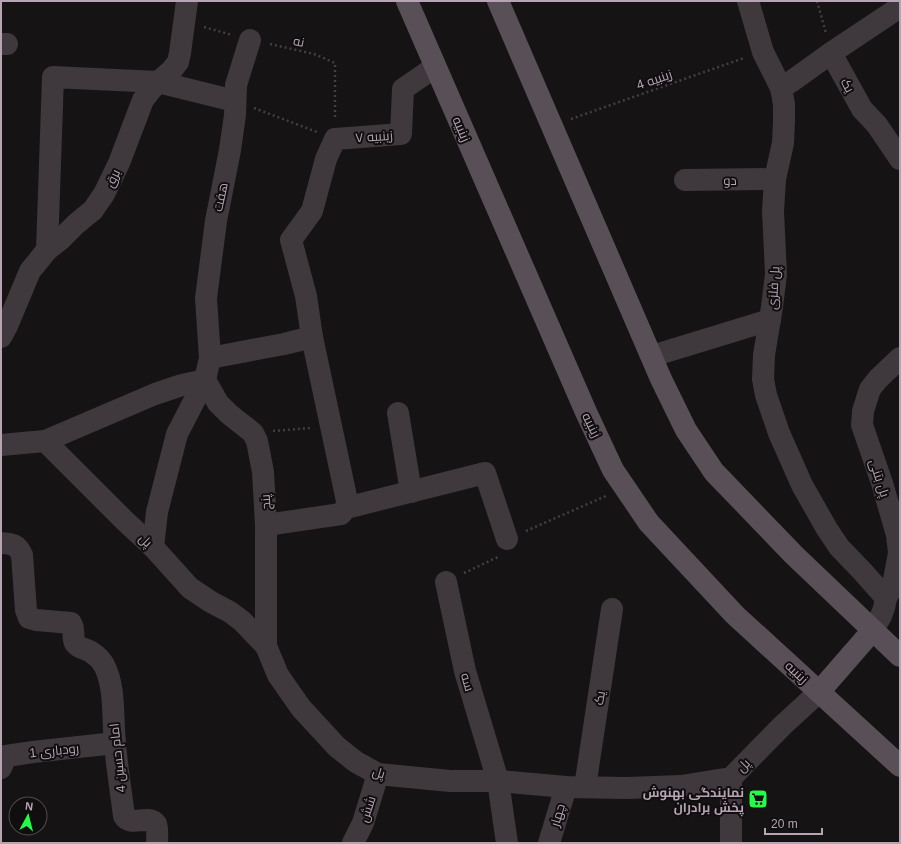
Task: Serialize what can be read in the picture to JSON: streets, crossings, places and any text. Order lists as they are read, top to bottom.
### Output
{
  "streets": {
    "main road": ["زینبیه"],
    "street": [
      "یک",
      "زینبیه ۷",
      "برق",
      "دو",
      "هفت",
      "پل فلزی",
      "پل بتنی",
      "پنج",
      "پل",
      "سه",
      "رودباری 1",
      "امام حسین 4",
      "شش",
      "چهار"
    ],
    "path": ["نه", "زینبیه 4"]
  },
  "crossings": [
    ["نه", "زینبیه ۷"],
    ["نه", "برق"],
    ["نه", "هفت"],
    ["زینبیه 4", "پل فلزی"],
    ["یک", "پل"],
    ["یک", "چهار"],
    ["زینبیه", "زینبیه ۷"],
    ["زینبیه", "پل"],
    ["دو", "پل فلزی"],
    ["هفت", "پل"],
    ["پل فلزی", "پل بتنی"],
    ["پنج", "پل"],
    ["پل", "سه"],
    ["پل", "شش"],
    ["پل", "چهار"],
    ["رودباری 1", "امام حسین 4"]
  ],
  "places": {
    "supermarket": ["نمایندگی بهنوش پخش برادران"]
  },
  "scale_bar": "20 m",
  "north": "top"
}
